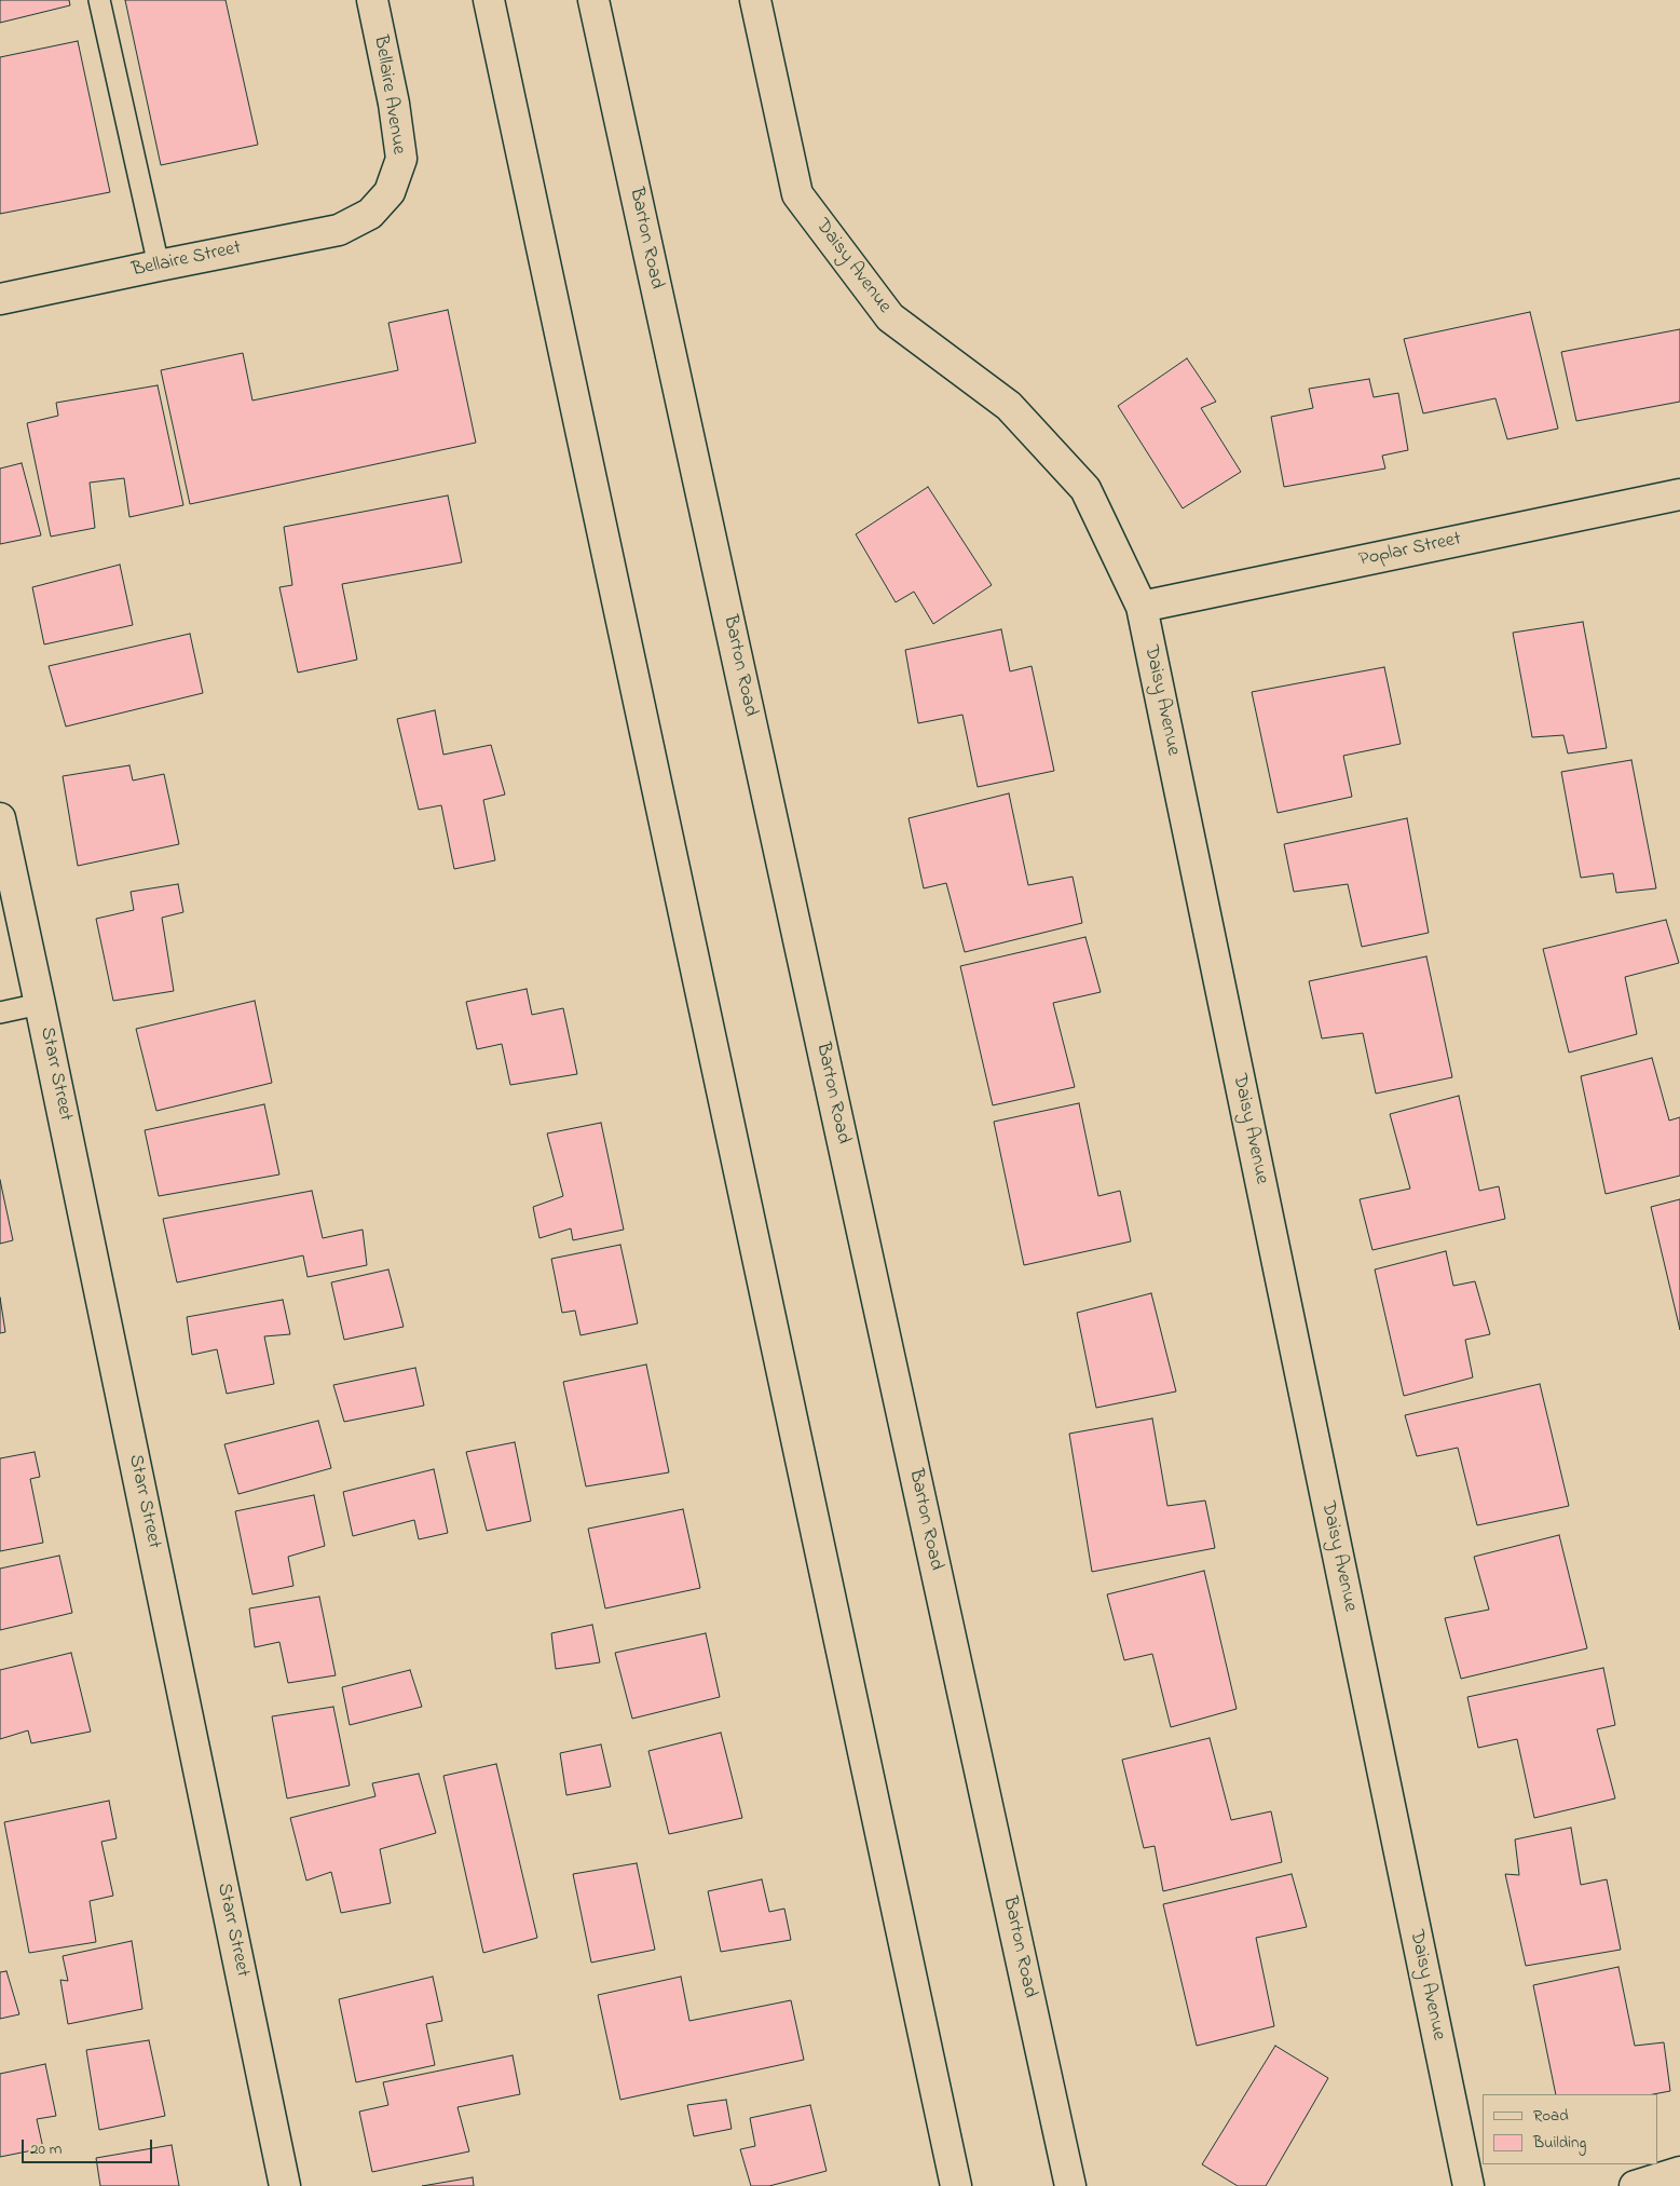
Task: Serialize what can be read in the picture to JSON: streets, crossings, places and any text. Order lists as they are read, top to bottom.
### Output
{
  "streets": {
    "street": [
      "Bellaire Avenue",
      "Barton Road",
      "Bellaire Street",
      "Daisy Avenue",
      "Poplar Street",
      "Starr Street"
    ]
  },
  "crossings": [
    ["Bellaire Avenue", "Bellaire Street"],
    ["Daisy Avenue", "Poplar Street"]
  ],
  "legend": ["Road", "Building"],
  "scale_bar": "20 m"
}
